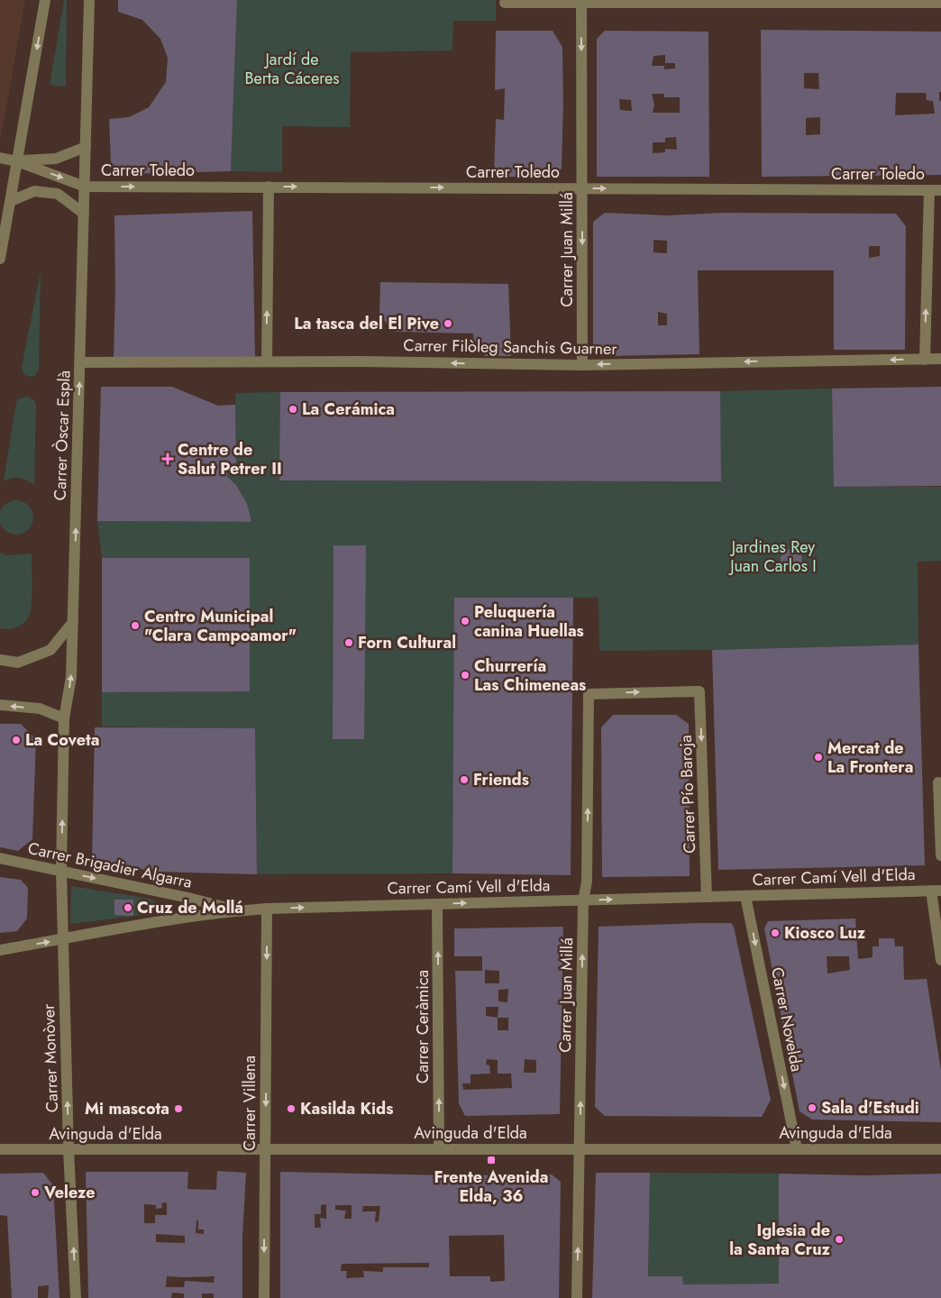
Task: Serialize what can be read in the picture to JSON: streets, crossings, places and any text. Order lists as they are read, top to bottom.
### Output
{
  "streets": {
    "street": [
      "Carrer Toledo",
      "Carrer Juan Millá",
      "Carrer Filòleg Sanchis Guarner",
      "Carrer Òscar Esplà",
      "Carrer Pío Baroja",
      "Carrer Brigadier Algarra",
      "Carrer Camí Vell d'Elda",
      "Carrer Novelda",
      "Carrer Ceràmica",
      "Carrer Monòver",
      "Carrer Villena",
      "Avinguda d'Elda"
    ]
  },
  "crossings": [
    ["Carrer Toledo", "Carrer Juan Millá"],
    ["Carrer Toledo", "Carrer Òscar Esplà"],
    ["Carrer Juan Millá", "Carrer Filòleg Sanchis Guarner"],
    ["Carrer Juan Millá", "Carrer Pío Baroja"],
    ["Carrer Juan Millá", "Carrer Camí Vell d'Elda"],
    ["Carrer Juan Millá", "Avinguda d'Elda"],
    ["Carrer Filòleg Sanchis Guarner", "Carrer Òscar Esplà"],
    ["Carrer Òscar Esplà", "Carrer Brigadier Algarra"],
    ["Carrer Òscar Esplà", "Carrer Monòver"],
    ["Carrer Pío Baroja", "Carrer Camí Vell d'Elda"],
    ["Carrer Brigadier Algarra", "Carrer Camí Vell d'Elda"],
    ["Carrer Brigadier Algarra", "Carrer Monòver"],
    ["Carrer Camí Vell d'Elda", "Carrer Novelda"],
    ["Carrer Camí Vell d'Elda", "Carrer Ceràmica"],
    ["Carrer Camí Vell d'Elda", "Carrer Monòver"],
    ["Carrer Camí Vell d'Elda", "Carrer Villena"],
    ["Carrer Novelda", "Avinguda d'Elda"],
    ["Carrer Ceràmica", "Avinguda d'Elda"],
    ["Carrer Monòver", "Avinguda d'Elda"],
    ["Carrer Villena", "Avinguda d'Elda"]
  ],
  "one_way": [
    "Carrer Toledo",
    "Carrer Filòleg Sanchis Guarner",
    "Carrer Òscar Esplà",
    "Carrer Pío Baroja",
    "Carrer Brigadier Algarra",
    "Carrer Camí Vell d'Elda",
    "Carrer Novelda",
    "Carrer Ceràmica",
    "Carrer Monòver",
    "Carrer Villena"
  ],
  "parks": ["Jardí de Berta Cáceres", "Jardines Rey Juan Carlos I"],
  "places": {
    "other": [
      "La tasca del El Pive",
      "La Cerámica",
      "Peluquería canina Huellas",
      "Centro Municipal \"Clara Campoamor\"",
      "Forn Cultural",
      "Churrería Las Chimeneas",
      "La Coveta",
      "Mercat de La Frontera",
      "Friends",
      "Cruz de Mollá",
      "Kiosco Luz",
      "Sala d'Estudi",
      "Mi mascota",
      "Kasilda Kids",
      "Veleze",
      "Iglesia de la Santa Cruz"
    ],
    "health": ["Centre de Salut Petrer II"],
    "transit": ["Frente Avenida Elda, 36"]
  }
}
